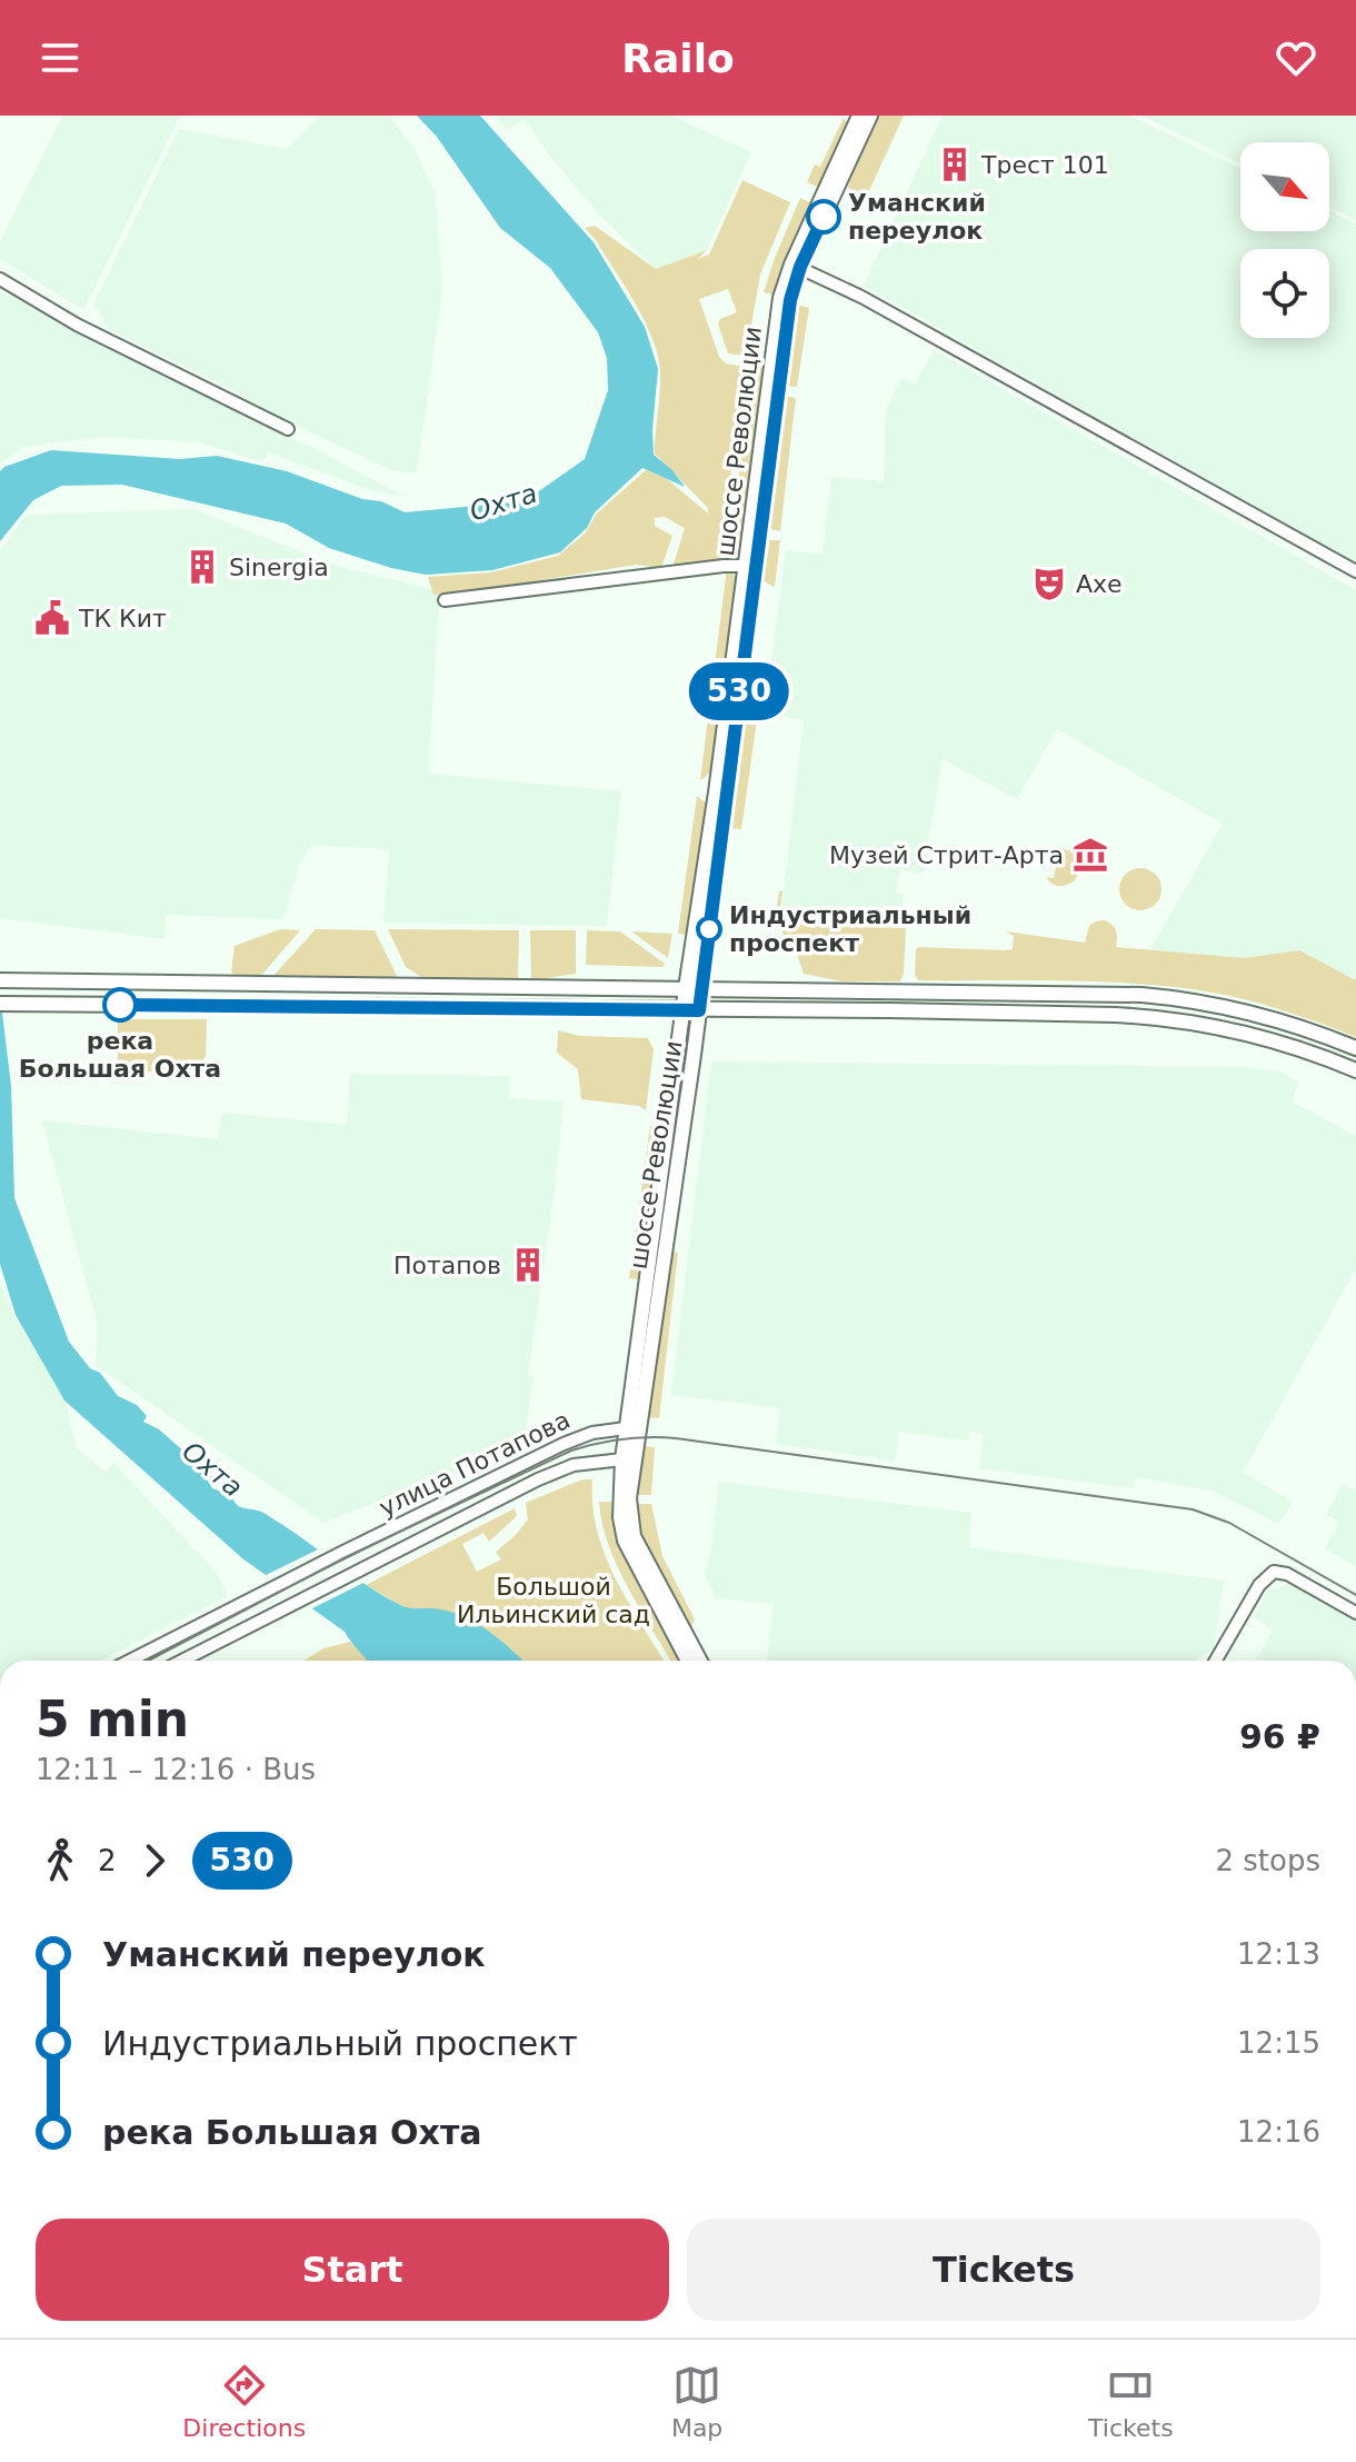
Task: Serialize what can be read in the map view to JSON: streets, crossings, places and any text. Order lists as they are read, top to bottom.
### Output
{
  "streets": {
    "main road": ["шоссе Революции"],
    "street": ["улица Потапова"]
  },
  "crossings": [
    ["шоссе Революции", "улица Потапова"]
  ],
  "water": ["Охта"],
  "parks": ["Большой Ильинский сад"],
  "places": {
    "building": ["Трест 101", "Sinergia", "Потапов"],
    "other": ["Уманский переулок", "Индустриальный проспект", "река Большая Охта"],
    "theatre": ["Ахе"],
    "public building": ["ТК Кит"],
    "museum": ["Музей Стрит-Арта"]
  },
  "lines": ["bus line 530"],
  "north": "bottom right",
  "page": {
    "header": "Railo",
    "on_map": "530",
    "heading": ["5 min", "12:11 – 12:16 · Bus", "96 ₽"],
    "legs": ["2", "530", "2 stops"],
    "list": [
      {
        "name": "Уманский переулок",
        "value": "12:13"
      },
      {
        "name": "Индустриальный проспект",
        "value": "12:15"
      },
      {
        "name": "река Большая Охта",
        "value": "12:16"
      }
    ],
    "buttons": ["Start", "Tickets"],
    "tabs": ["Directions", "Map", "Tickets"]
  }
}
